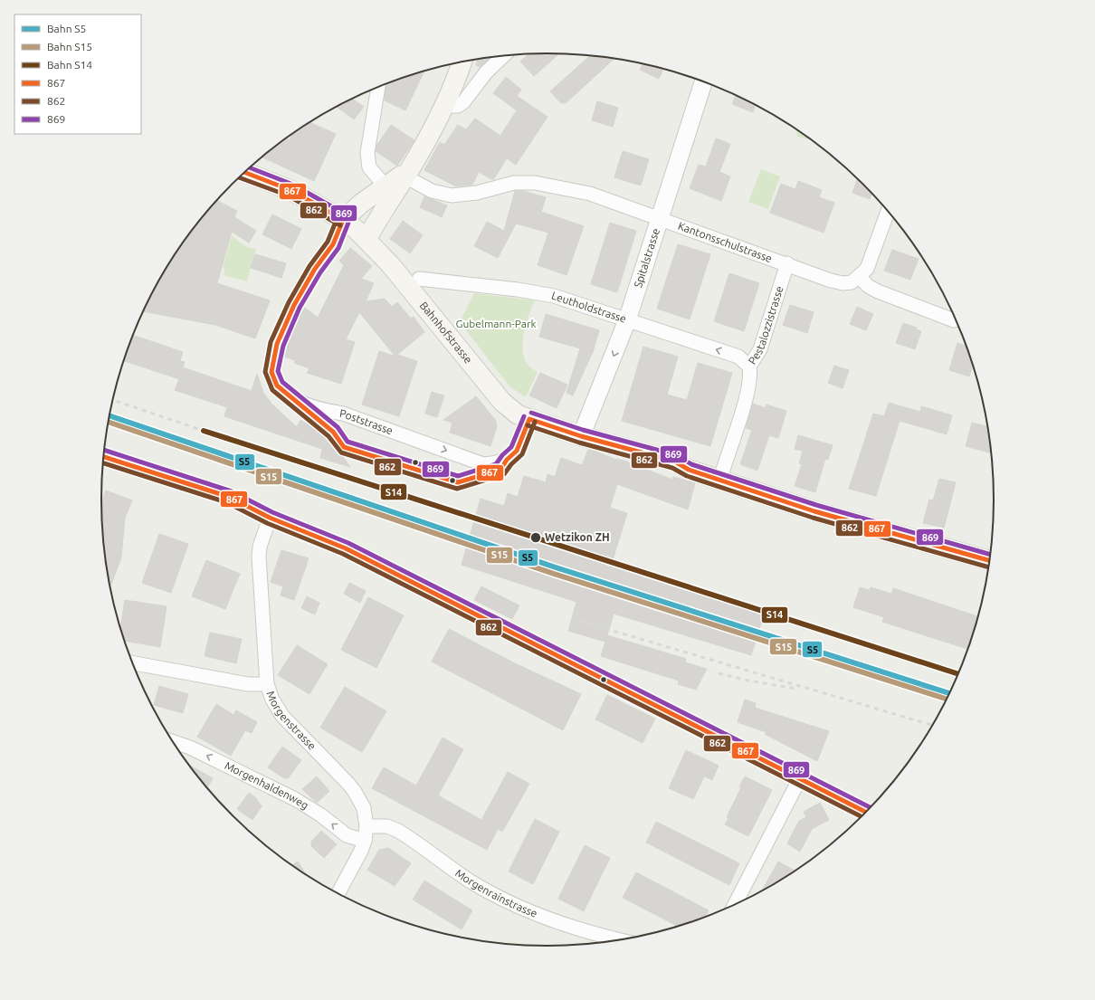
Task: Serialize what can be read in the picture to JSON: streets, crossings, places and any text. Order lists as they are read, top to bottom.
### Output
{
  "streets": {
    "main road": ["Bahnhofstrasse"],
    "street": [
      "Kantonsschulstrasse",
      "Spitalstrasse",
      "Leutholdstrasse",
      "Pestalozzistrasse",
      "Poststrasse",
      "Morgenstrasse",
      "Morgenhaldenweg",
      "Morgenrainstrasse"
    ]
  },
  "crossings": [
    ["Kantonsschulstrasse", "Spitalstrasse"],
    ["Kantonsschulstrasse", "Pestalozzistrasse"],
    ["Spitalstrasse", "Leutholdstrasse"],
    ["Spitalstrasse", "Bahnhofstrasse"],
    ["Leutholdstrasse", "Pestalozzistrasse"],
    ["Bahnhofstrasse", "Poststrasse"],
    ["Morgenstrasse", "Morgenhaldenweg"],
    ["Morgenstrasse", "Morgenrainstrasse"]
  ],
  "one_way": ["Leutholdstrasse"],
  "parks": ["Gubelmann-Park"],
  "places": ["Wetzikon ZH"],
  "lines": [
    "transit line 869",
    "transit line 867",
    "transit line 862",
    "rail line S5",
    "rail line S15",
    "rail line S14"
  ],
  "legend": [
    "Bahn S5",
    "Bahn S15",
    "Bahn S14",
    "867",
    "862",
    "869"
  ]
}
